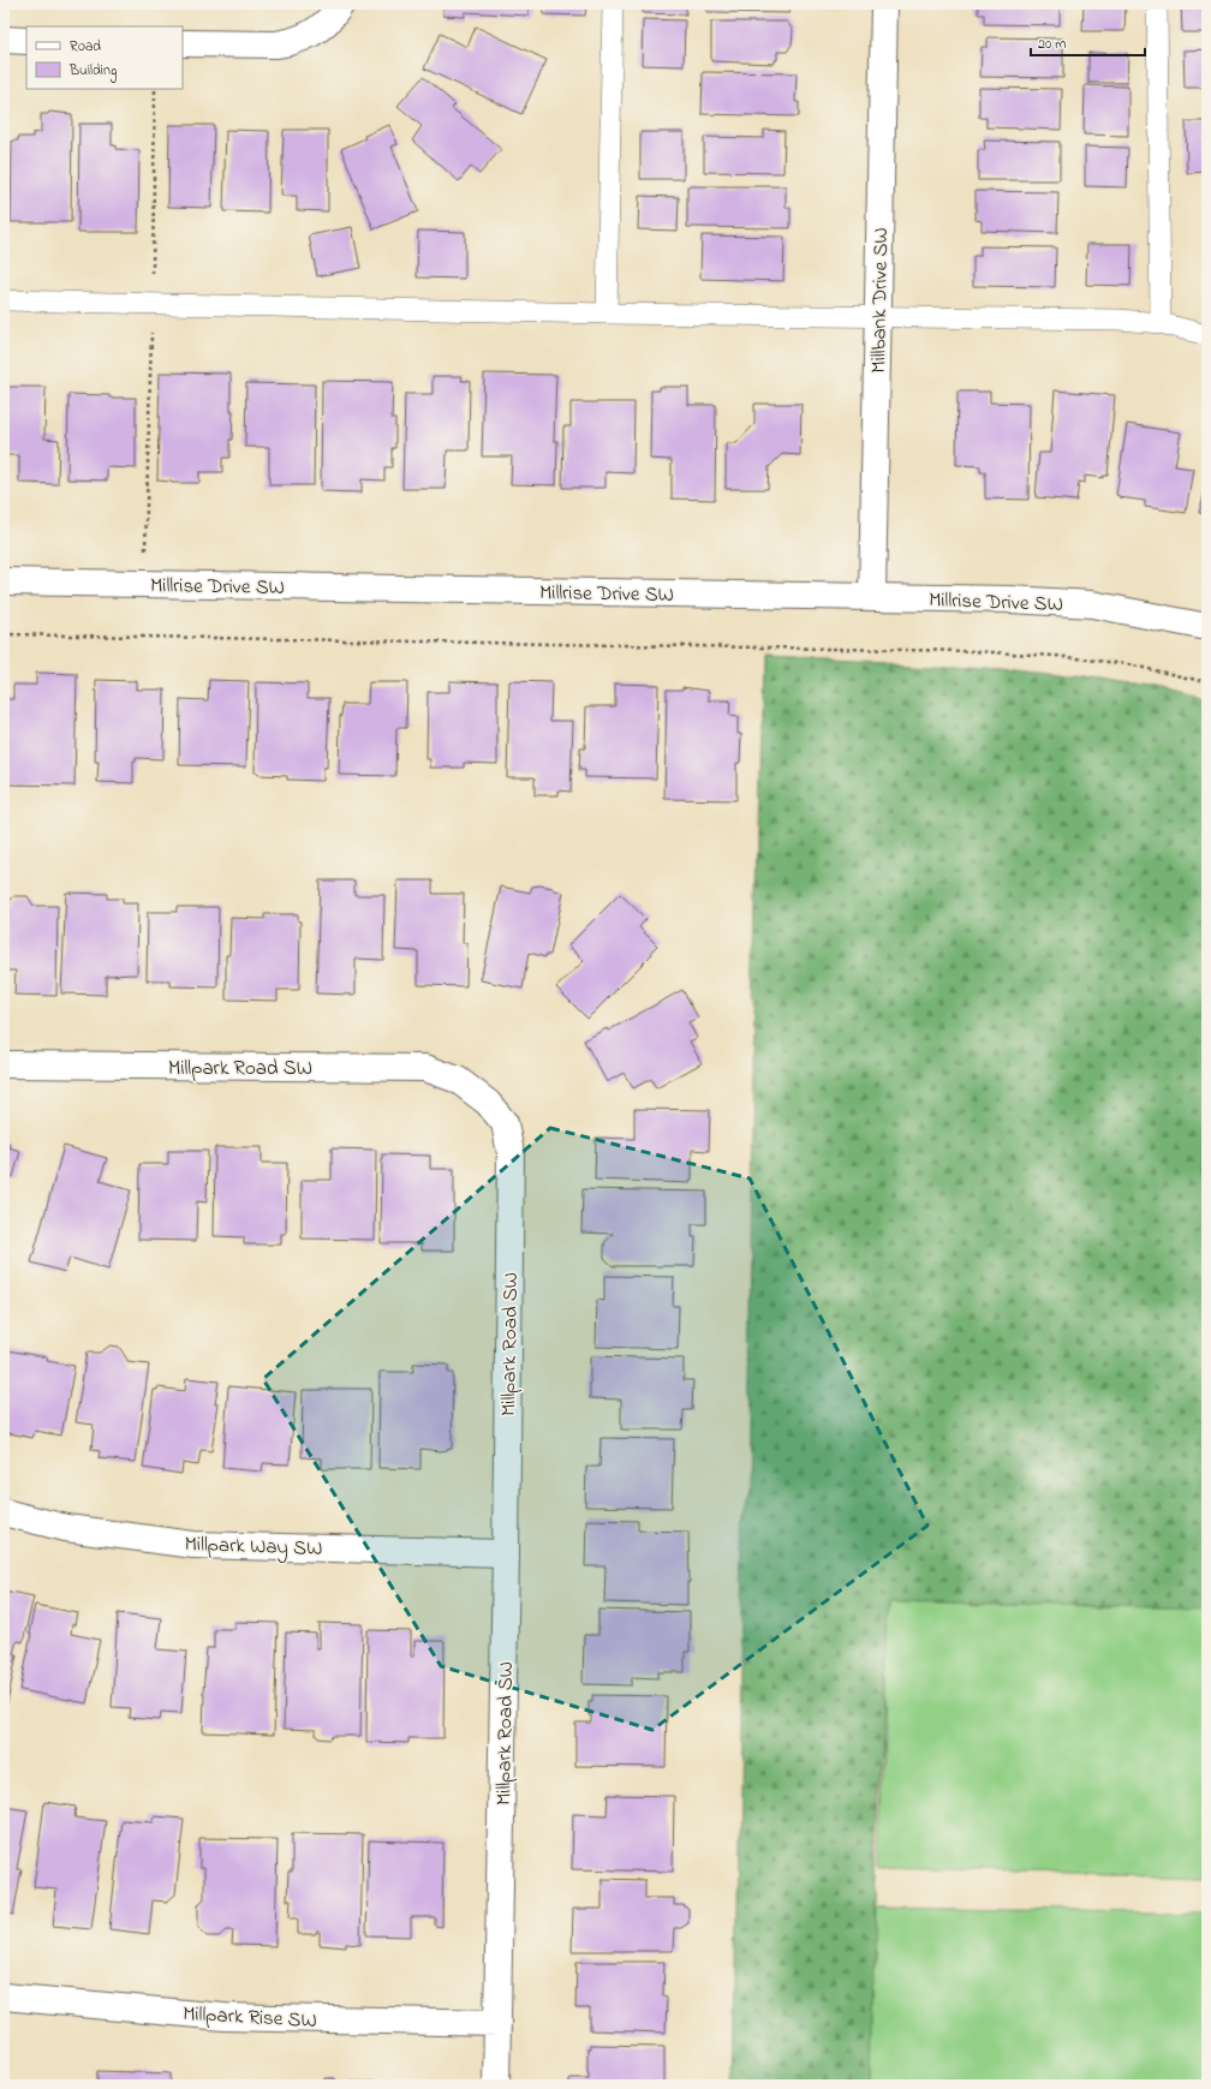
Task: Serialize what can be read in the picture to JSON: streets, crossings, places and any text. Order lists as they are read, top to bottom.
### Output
{
  "streets": {
    "street": [
      "Millbank Drive SW",
      "Millrise Drive SW",
      "Millpark Road SW",
      "Millpark Way SW",
      "Millpark Rise SW"
    ]
  },
  "crossings": [
    ["Millbank Drive SW", "Millrise Drive SW"],
    ["Millpark Road SW", "Millpark Way SW"],
    ["Millpark Road SW", "Millpark Rise SW"]
  ],
  "legend": ["Road", "Building"],
  "scale_bar": "20 m"
}
